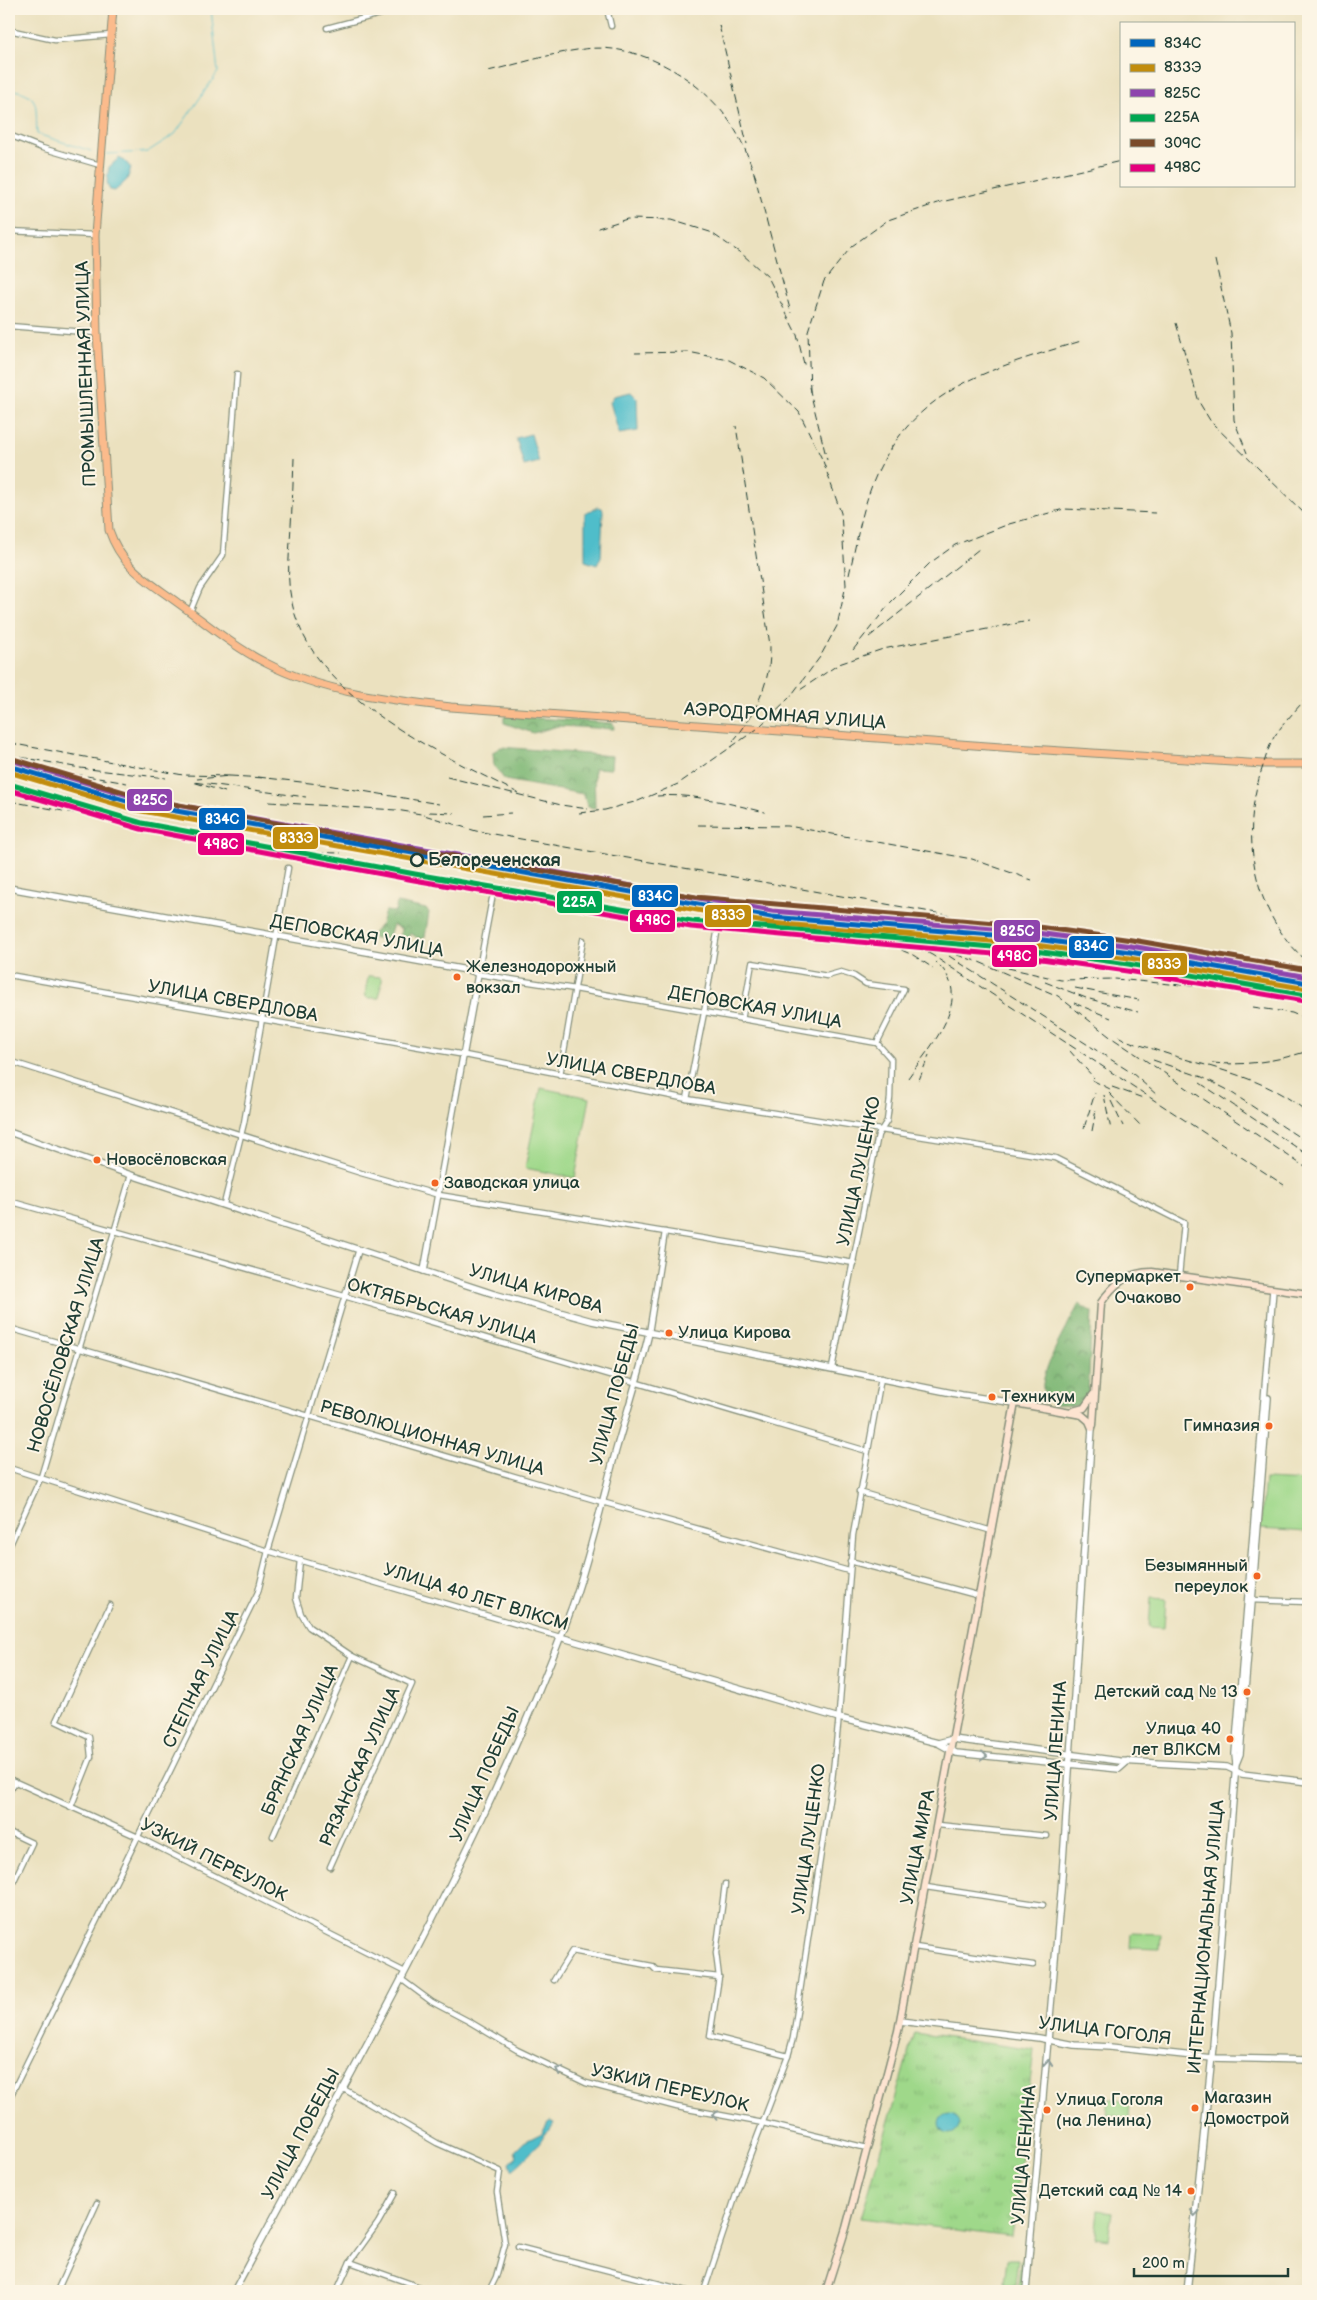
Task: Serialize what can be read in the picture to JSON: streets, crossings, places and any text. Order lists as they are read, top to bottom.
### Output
{
  "streets": {
    "main road": [
      "ПРОМЫШЛЕННАЯ УЛИЦА",
      "АЭРОДРОМНАЯ УЛИЦА",
      "УЛИЦА КИРОВА",
      "УЛИЦА ЛЕНИНА",
      "УЛИЦА МИРА"
    ],
    "street": [
      "ДЕПОВСКАЯ УЛИЦА",
      "УЛИЦА СВЕРДЛОВА",
      "УЛИЦА ЛУЦЕНКО",
      "ОКТЯБРЬСКАЯ УЛИЦА",
      "НОВОСЁЛОВСКАЯ УЛИЦА",
      "УЛИЦА ПОБЕДЫ",
      "РЕВОЛЮЦИОННАЯ УЛИЦА",
      "УЛИЦА 40 ЛЕТ ВЛКСМ",
      "СТЕПНАЯ УЛИЦА",
      "БРЯНСКАЯ УЛИЦА",
      "РЯЗАНСКАЯ УЛИЦА",
      "УЗКИЙ ПЕРЕУЛОК",
      "ИНТЕРНАЦИОНАЛЬНАЯ УЛИЦА",
      "УЛИЦА ГОГОЛЯ"
    ]
  },
  "crossings": [
    ["ПРОМЫШЛЕННАЯ УЛИЦА", "АЭРОДРОМНАЯ УЛИЦА"],
    ["ДЕПОВСКАЯ УЛИЦА", "УЛИЦА ЛУЦЕНКО"],
    ["УЛИЦА СВЕРДЛОВА", "УЛИЦА ЛУЦЕНКО"],
    ["УЛИЦА СВЕРДЛОВА", "УЛИЦА ЛЕНИНА"],
    ["УЛИЦА ЛУЦЕНКО", "УЛИЦА КИРОВА"],
    ["УЛИЦА ЛУЦЕНКО", "ОКТЯБРЬСКАЯ УЛИЦА"],
    ["УЛИЦА ЛУЦЕНКО", "РЕВОЛЮЦИОННАЯ УЛИЦА"],
    ["УЛИЦА ЛУЦЕНКО", "УЛИЦА 40 ЛЕТ ВЛКСМ"],
    ["УЛИЦА ЛУЦЕНКО", "УЗКИЙ ПЕРЕУЛОК"],
    ["УЛИЦА КИРОВА", "НОВОСЁЛОВСКАЯ УЛИЦА"],
    ["УЛИЦА КИРОВА", "УЛИЦА ПОБЕДЫ"],
    ["УЛИЦА КИРОВА", "СТЕПНАЯ УЛИЦА"],
    ["УЛИЦА КИРОВА", "УЛИЦА ЛЕНИНА"],
    ["УЛИЦА КИРОВА", "УЛИЦА МИРА"],
    ["ОКТЯБРЬСКАЯ УЛИЦА", "НОВОСЁЛОВСКАЯ УЛИЦА"],
    ["ОКТЯБРЬСКАЯ УЛИЦА", "УЛИЦА ПОБЕДЫ"],
    ["ОКТЯБРЬСКАЯ УЛИЦА", "СТЕПНАЯ УЛИЦА"],
    ["НОВОСЁЛОВСКАЯ УЛИЦА", "РЕВОЛЮЦИОННАЯ УЛИЦА"],
    ["НОВОСЁЛОВСКАЯ УЛИЦА", "УЛИЦА 40 ЛЕТ ВЛКСМ"],
    ["УЛИЦА ПОБЕДЫ", "РЕВОЛЮЦИОННАЯ УЛИЦА"],
    ["УЛИЦА ПОБЕДЫ", "УЛИЦА 40 ЛЕТ ВЛКСМ"],
    ["УЛИЦА ПОБЕДЫ", "УЗКИЙ ПЕРЕУЛОК"],
    ["РЕВОЛЮЦИОННАЯ УЛИЦА", "СТЕПНАЯ УЛИЦА"],
    ["УЛИЦА 40 ЛЕТ ВЛКСМ", "СТЕПНАЯ УЛИЦА"],
    ["УЛИЦА 40 ЛЕТ ВЛКСМ", "БРЯНСКАЯ УЛИЦА"],
    ["УЛИЦА 40 ЛЕТ ВЛКСМ", "УЛИЦА ЛЕНИНА"],
    ["УЛИЦА 40 ЛЕТ ВЛКСМ", "УЛИЦА МИРА"],
    ["УЛИЦА 40 ЛЕТ ВЛКСМ", "ИНТЕРНАЦИОНАЛЬНАЯ УЛИЦА"],
    ["СТЕПНАЯ УЛИЦА", "УЗКИЙ ПЕРЕУЛОК"],
    ["БРЯНСКАЯ УЛИЦА", "РЯЗАНСКАЯ УЛИЦА"],
    ["УЛИЦА ЛЕНИНА", "ИНТЕРНАЦИОНАЛЬНАЯ УЛИЦА"],
    ["УЛИЦА ЛЕНИНА", "УЛИЦА ГОГОЛЯ"],
    ["УЛИЦА МИРА", "УЗКИЙ ПЕРЕУЛОК"],
    ["УЛИЦА МИРА", "УЛИЦА ГОГОЛЯ"],
    ["ИНТЕРНАЦИОНАЛЬНАЯ УЛИЦА", "УЛИЦА ГОГОЛЯ"]
  ],
  "one_way": ["УЗКИЙ ПЕРЕУЛОК"],
  "places": [
    "Белореченская",
    "Железнодорожный вокзал",
    "Новосёловская",
    "Заводская улица",
    "Супермаркет Очаково",
    "Улица Кирова",
    "Техникум",
    "Гимназия",
    "Безымянный переулок",
    "Детский сад № 13",
    "Улица 40 лет ВЛКСМ",
    "Магазин Домострой",
    "Улица Гоголя (на Ленина)",
    "Детский сад № 14"
  ],
  "lines": [
    "transit line 309С",
    "transit line 825С",
    "transit line 834С",
    "transit line 833Э",
    "transit line 225А",
    "transit line 498С"
  ],
  "legend": [
    "834С",
    "833Э",
    "825С",
    "225А",
    "309С",
    "498С"
  ],
  "scale_bar": "200 m"
}
